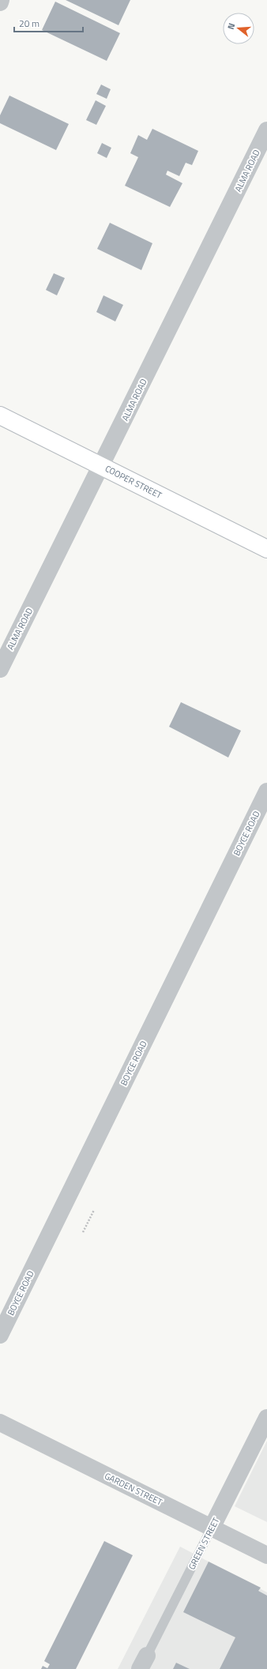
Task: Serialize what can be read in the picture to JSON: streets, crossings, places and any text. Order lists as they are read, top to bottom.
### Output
{
  "streets": {
    "street": [
      "ALMA ROAD",
      "COOPER STREET",
      "BOYCE ROAD",
      "GARDEN STREET",
      "GREEN STREET"
    ]
  },
  "crossings": [
    ["ALMA ROAD", "COOPER STREET"],
    ["GARDEN STREET", "GREEN STREET"]
  ],
  "scale_bar": "20 m",
  "north": "left"
}
